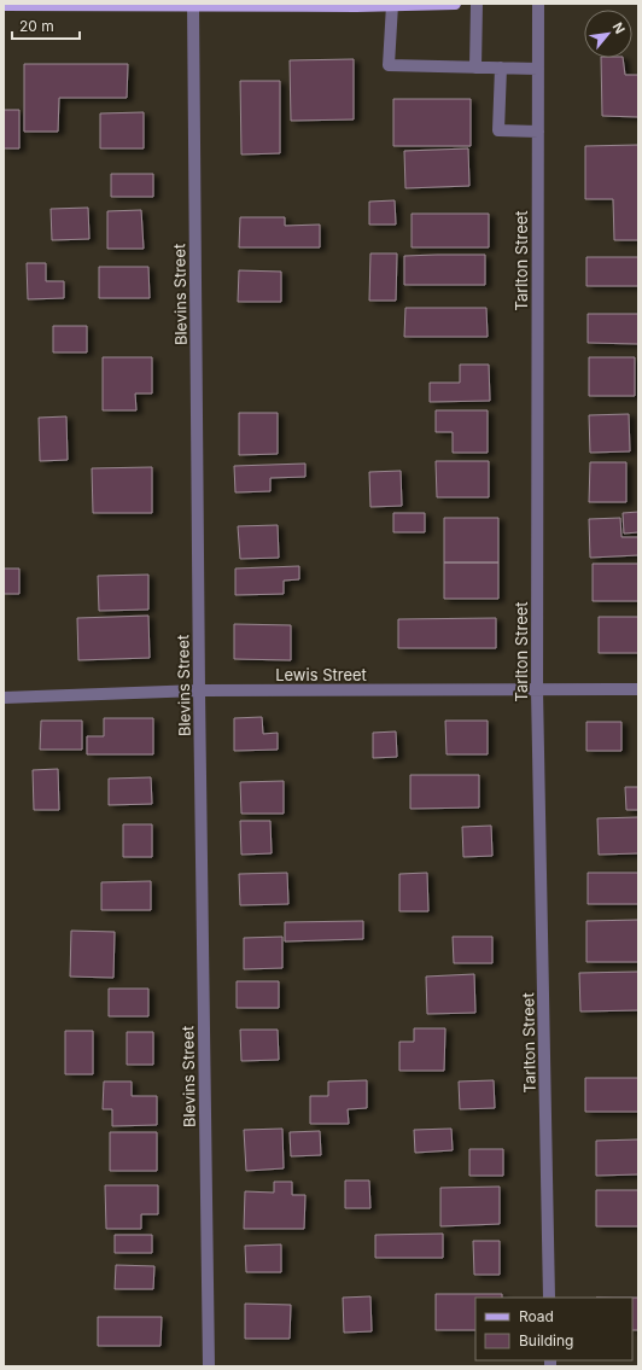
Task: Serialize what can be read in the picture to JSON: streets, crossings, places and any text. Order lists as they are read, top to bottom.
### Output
{
  "streets": {
    "street": ["Tarlton Street", "Blevins Street", "Lewis Street"]
  },
  "crossings": [
    ["Tarlton Street", "Lewis Street"],
    ["Blevins Street", "Lewis Street"]
  ],
  "legend": ["Road", "Building"],
  "scale_bar": "20 m",
  "north": "top right"
}
